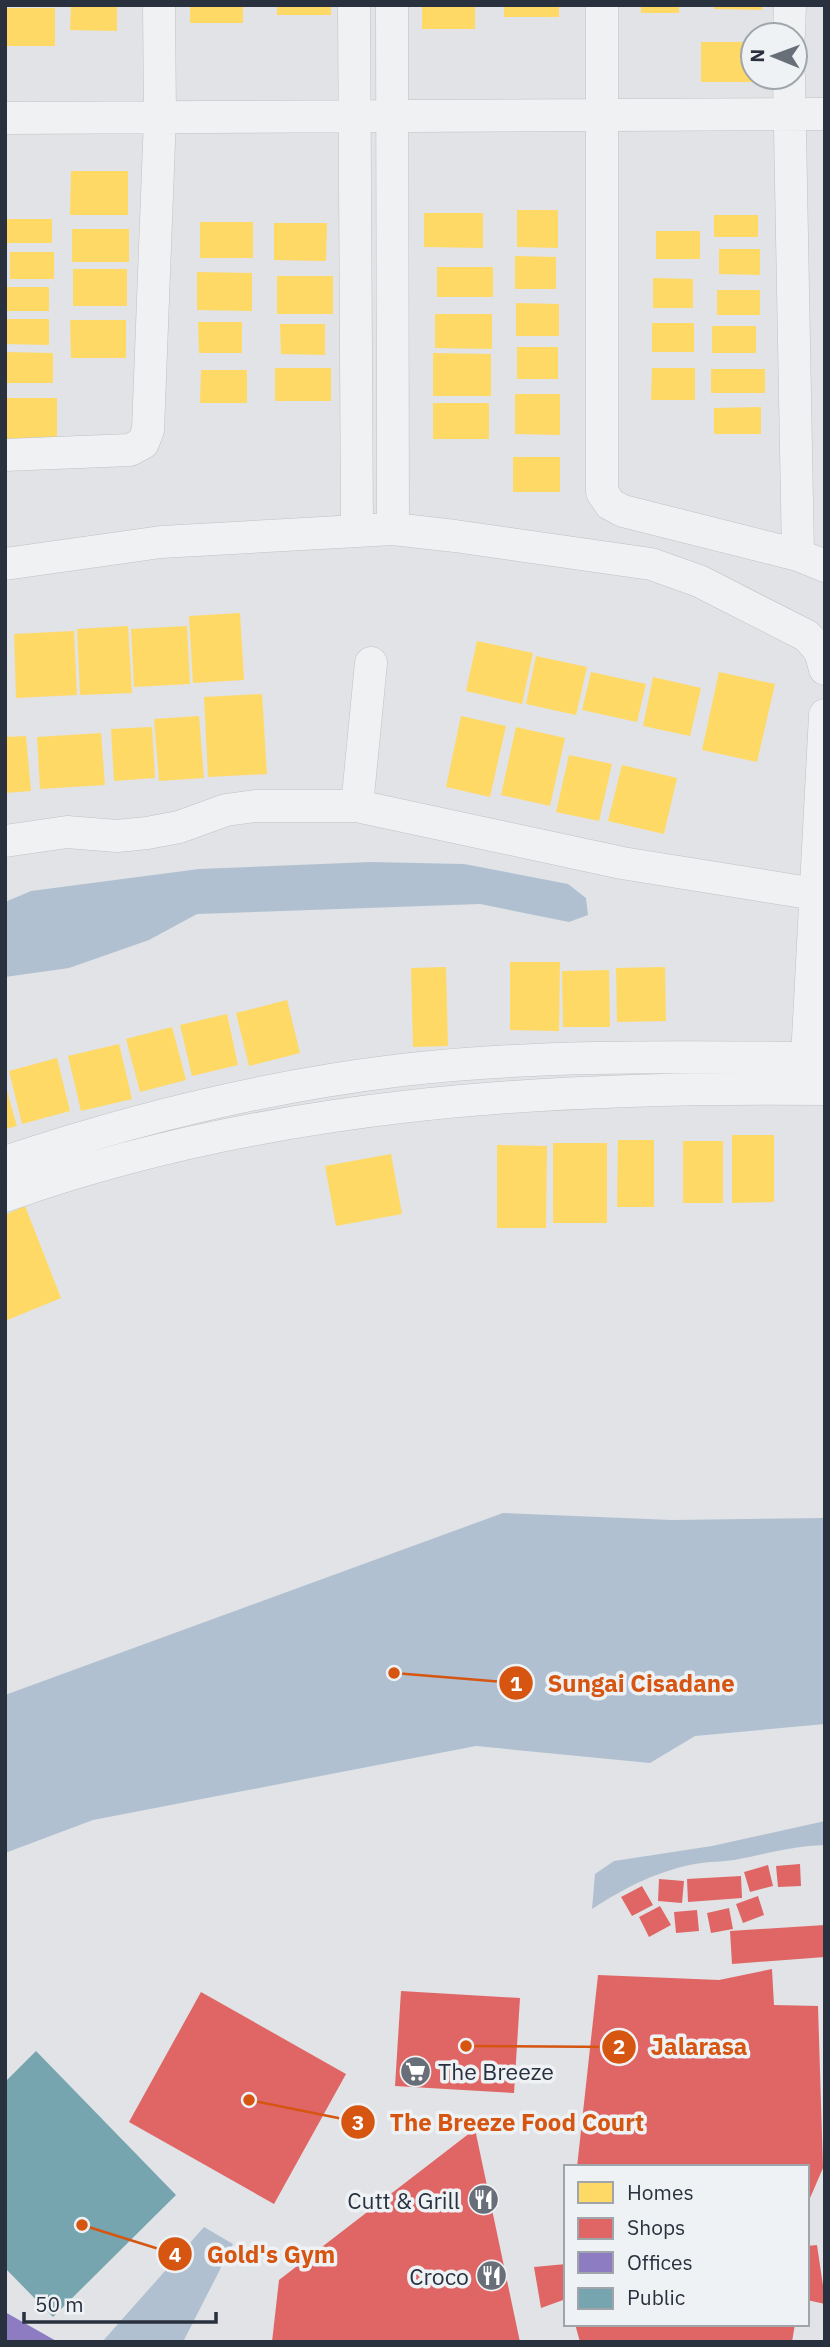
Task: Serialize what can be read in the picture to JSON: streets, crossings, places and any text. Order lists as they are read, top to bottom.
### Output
{
  "places": {
    "other": [
      "Sungai Cisadane",
      "Jalarasa",
      "The Breeze Food Court",
      "Gold's Gym"
    ],
    "supermarket": ["The Breeze"],
    "restaurant": ["Cutt & Grill", "Croco"]
  },
  "legend": [
    "Homes",
    "Shops",
    "Offices",
    "Public"
  ],
  "scale_bar": "50 m",
  "north": "left"
}
